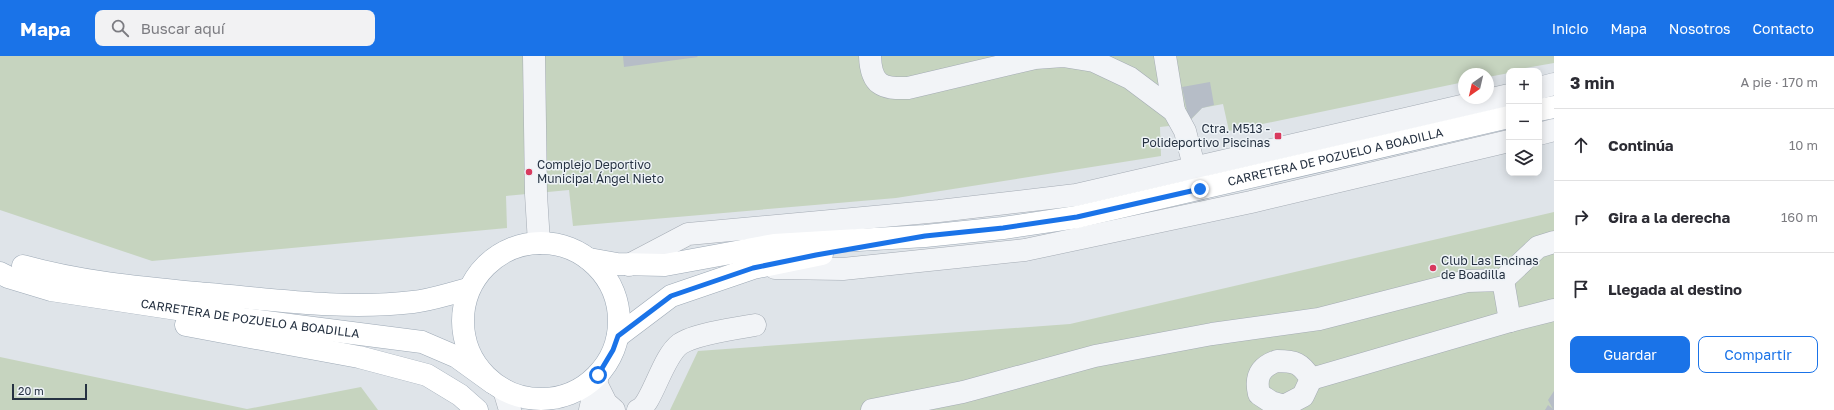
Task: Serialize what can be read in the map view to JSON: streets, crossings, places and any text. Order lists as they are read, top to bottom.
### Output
{
  "streets": {
    "main road": ["CARRETERA DE POZUELO A BOADILLA"]
  },
  "places": {
    "transit": ["Ctra. M513 - Polideportivo Piscinas"],
    "other": ["Complejo Deportivo Municipal Ángel Nieto", "Club Las Encinas de Boadilla"]
  },
  "scale_bar": "20 m",
  "north": "bottom left",
  "page": {
    "header": "Mapa",
    "search": "Buscar aquí",
    "nav": [
      "Inicio",
      "Mapa",
      "Nosotros",
      "Contacto"
    ],
    "heading": ["3 min", "A pie · 170 m"],
    "map_buttons": ["+", "−"],
    "list": [
      ["Continúa", "10 m"],
      ["Gira a la derecha", "160 m"],
      "Llegada al destino"
    ],
    "buttons": ["Guardar", "Compartir"],
    "scale": "20 m"
  }
}
